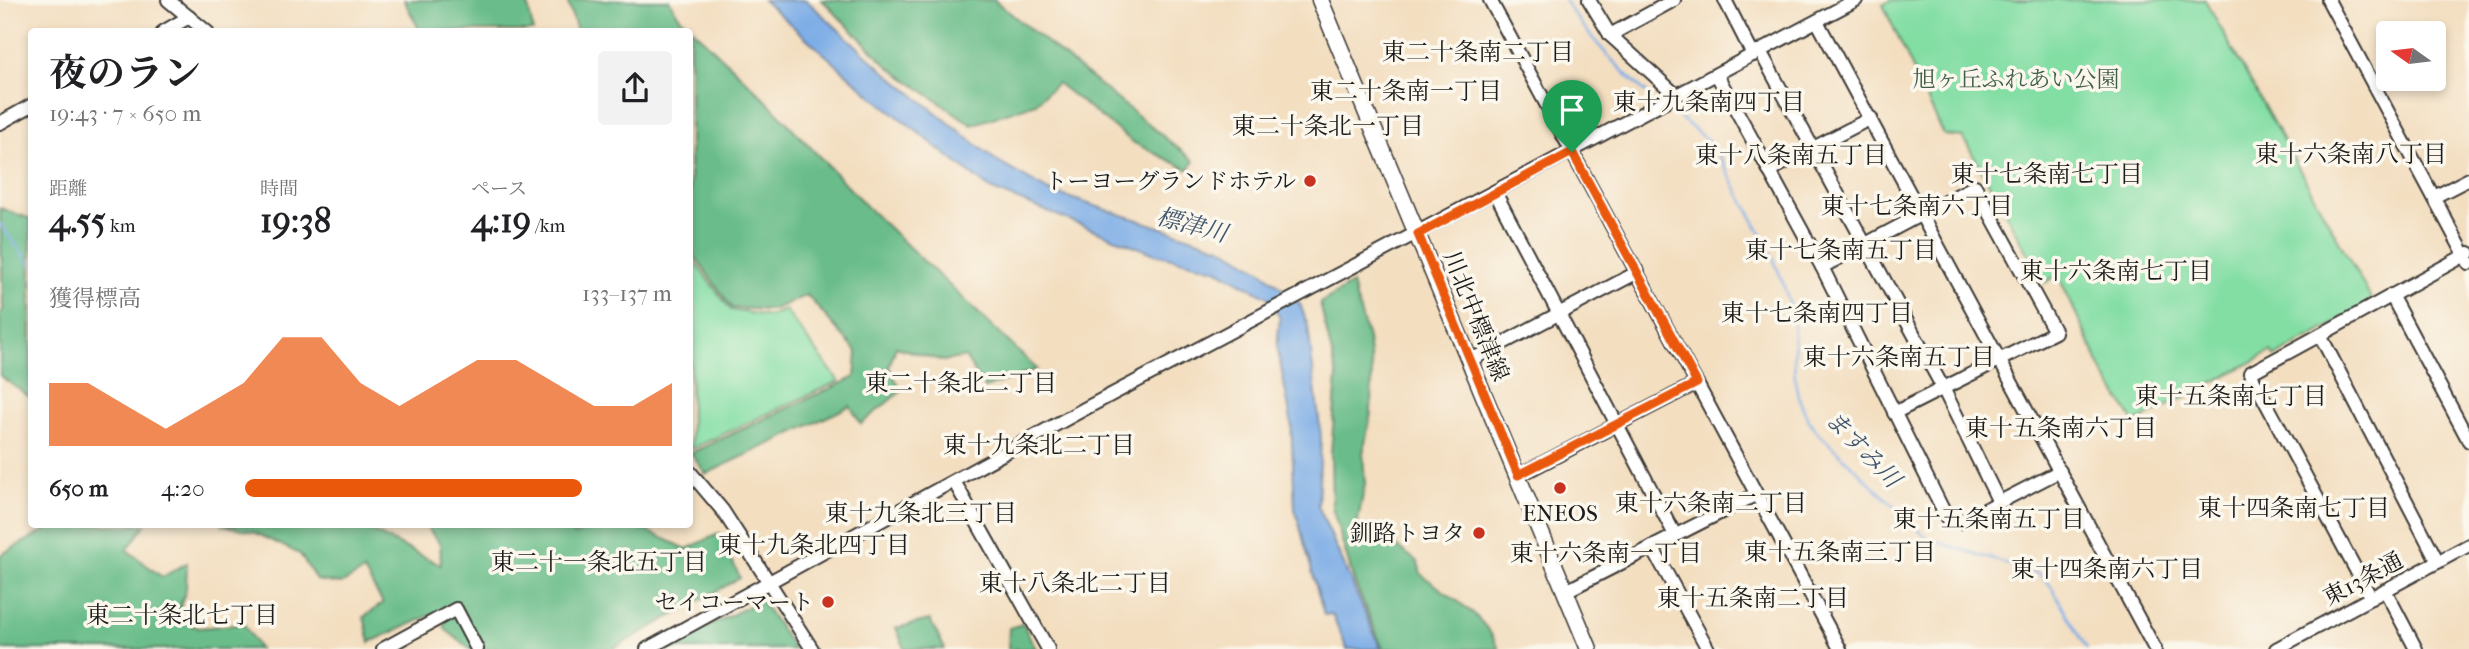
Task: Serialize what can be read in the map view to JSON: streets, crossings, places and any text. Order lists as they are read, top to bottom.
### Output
{
  "streets": {
    "main road": ["川北中標津線"],
    "street": ["東13条通"]
  },
  "districts": [
    "東二十条南二丁目",
    "東二十条南一丁目",
    "東十九条南四丁目",
    "東二十条北一丁目",
    "東十六条南八丁目",
    "東十八条南五丁目",
    "東十七条南七丁目",
    "東十七条南六丁目",
    "東十七条南五丁目",
    "東十六条南七丁目",
    "東十七条南四丁目",
    "東十六条南五丁目",
    "東二十条北二丁目",
    "東十五条南七丁目",
    "東十五条南六丁目",
    "東十九条北二丁目",
    "東十六条南二丁目",
    "東十四条南七丁目",
    "東十九条北三丁目",
    "東十五条南五丁目",
    "東十九条北四丁目",
    "東十五条南三丁目",
    "東十六条南一丁目",
    "東二十一条北五丁目",
    "東十四条南六丁目",
    "東十八条北二丁目",
    "東十五条南二丁目",
    "東二十条北七丁目"
  ],
  "water": ["標津川", "ますみ川"],
  "parks": ["旭ヶ丘ふれあい公園"],
  "places": [
    "トーヨーグランドホテル",
    "ENEOS",
    "釧路トヨタ",
    "セイコーマート"
  ],
  "north": "left",
  "page": {
    "heading": ["夜のラン", "19:43 · 7 × 650 m"],
    "stats": [
      ["距離", "4.55 km"],
      ["時間", "19:38"],
      ["ペース", "4:19 /km"]
    ],
    "chart": ["獲得標高", "133–137 m"],
    "list": [
      {
        "name": "650 m",
        "note": "4:20"
      }
    ]
  }
}
